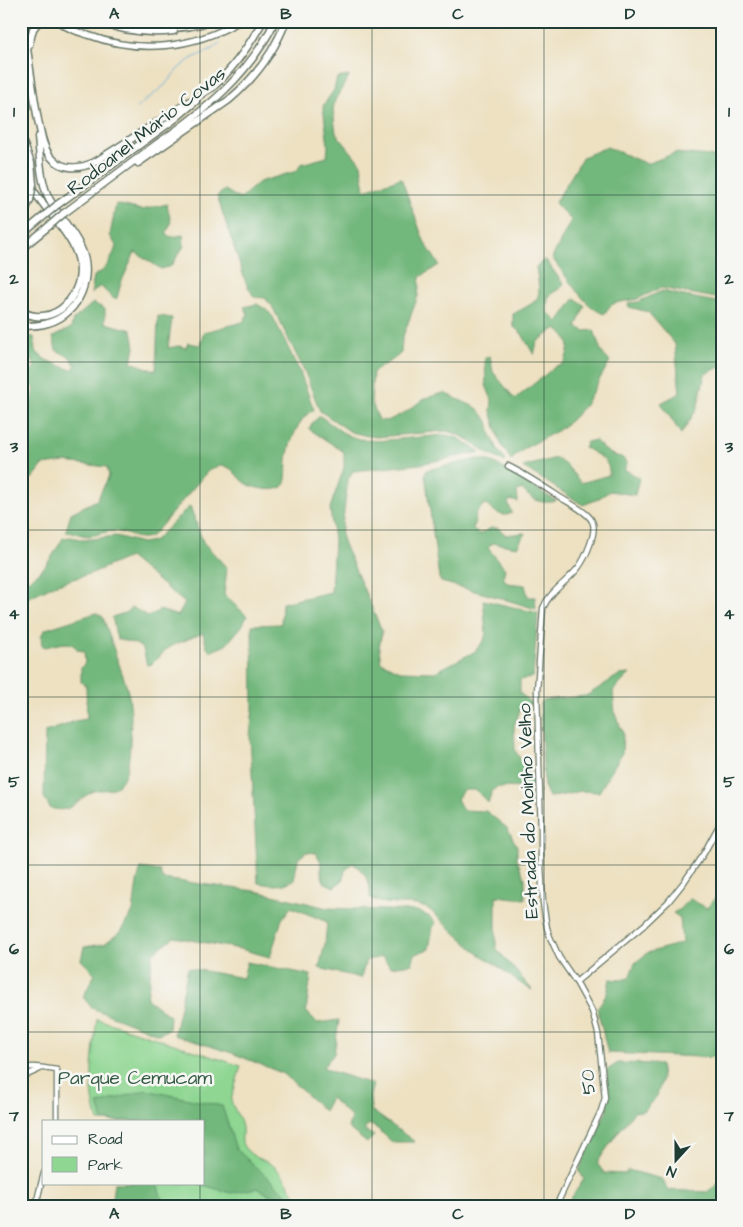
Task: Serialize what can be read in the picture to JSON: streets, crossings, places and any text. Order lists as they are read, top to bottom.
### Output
{
  "streets": {
    "highway": ["Rodoanel Mário Covas"],
    "street": ["Estrada do Moinho Velho", "50"]
  },
  "crossings": [
    ["Estrada do Moinho Velho", "50"]
  ],
  "parks": ["Parque Cemucam"],
  "legend": ["Road", "Park"],
  "north": "bottom",
  "grid": {
    "columns": [
      "A",
      "B",
      "C",
      "D"
    ],
    "rows": [
      "1",
      "2",
      "3",
      "4",
      "5",
      "6",
      "7"
    ]
  }
}
